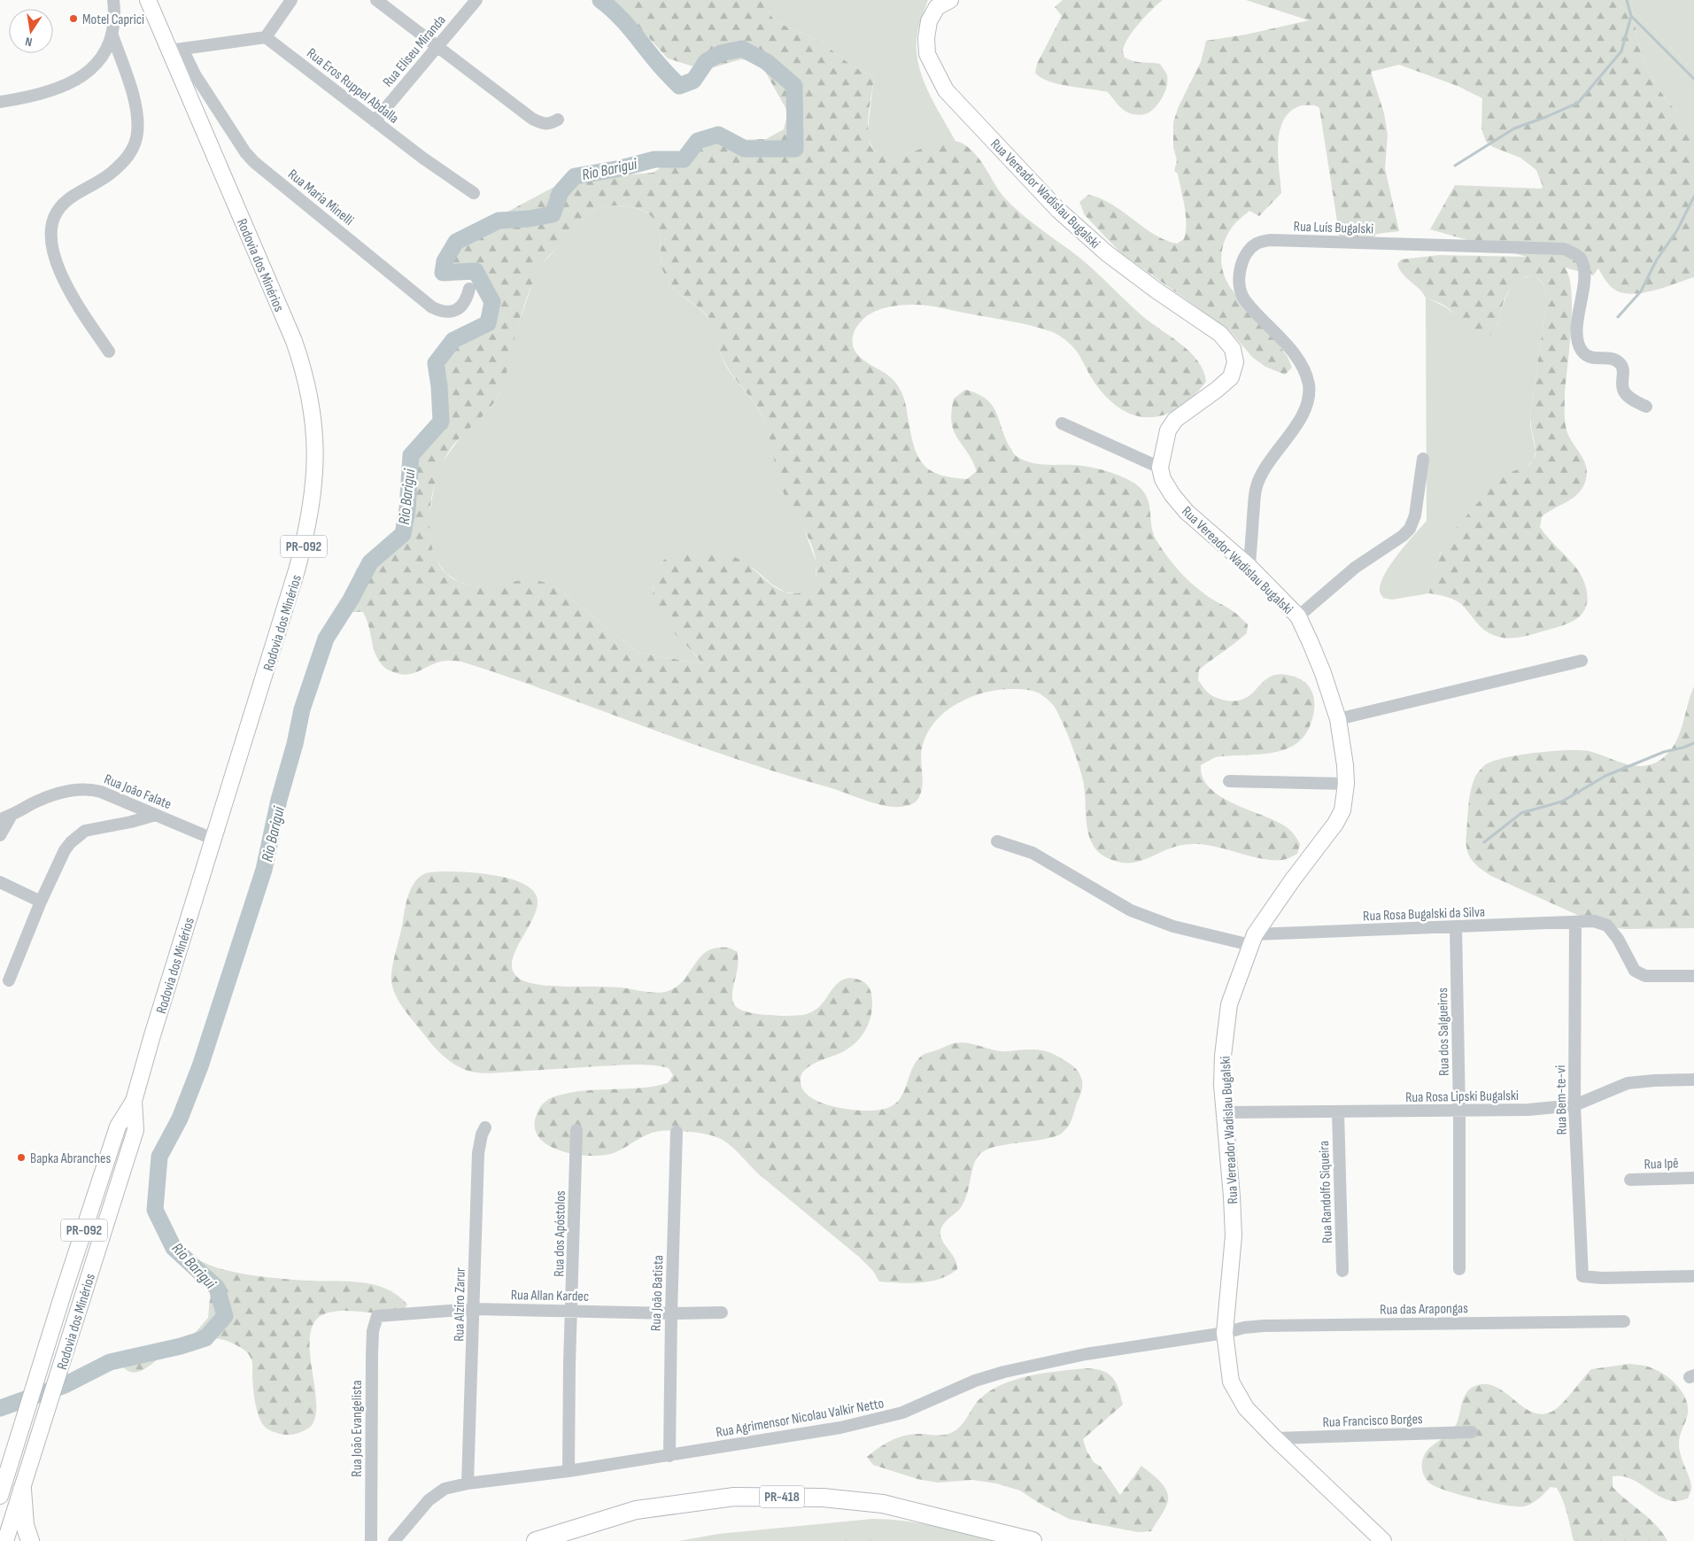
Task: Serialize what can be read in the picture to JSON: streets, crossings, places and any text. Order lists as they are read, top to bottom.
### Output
{
  "streets": {
    "highway": ["PR-418"],
    "main road": ["Rua Vereador Wadislau Bugalski", "Rodovia dos Minérios", "PR-092"],
    "street": [
      "Rua Eliseu Miranda",
      "Rua Eros Ruppel Abdalla",
      "Rua Maria Minelli",
      "Rua Luís Bugalski",
      "Rua João Falate",
      "Rua Rosa Bugalski da Silva",
      "Rua dos Salgueiros",
      "Rua Rosa Lipski Bugalski",
      "Rua Bem-te-vi",
      "Rua Ipê",
      "Rua Randolfo Siqueira",
      "Rua dos Apóstolos",
      "Rua João Batista",
      "Rua Allan Kardec",
      "Rua Alziro Zarur",
      "Rua das Arapongas",
      "Rua Agrimensor Nicolau Valkir Netto",
      "Rua Francisco Borges",
      "Rua João Evangelista"
    ]
  },
  "crossings": [
    ["Rua Eliseu Miranda", "Rua Eros Ruppel Abdalla"],
    ["Rua Vereador Wadislau Bugalski", "Rua Luís Bugalski"],
    ["Rua Vereador Wadislau Bugalski", "Rua Rosa Bugalski da Silva"],
    ["Rua Vereador Wadislau Bugalski", "Rua Rosa Lipski Bugalski"],
    ["Rua Vereador Wadislau Bugalski", "Rua das Arapongas"],
    ["Rua Vereador Wadislau Bugalski", "Rua Agrimensor Nicolau Valkir Netto"],
    ["Rua Vereador Wadislau Bugalski", "Rua Francisco Borges"],
    ["Rua Maria Minelli", "Rodovia dos Minérios"],
    ["Rodovia dos Minérios", "Rua João Falate"],
    ["Rua Rosa Bugalski da Silva", "Rua dos Salgueiros"],
    ["Rua Rosa Bugalski da Silva", "Rua Bem-te-vi"],
    ["Rua dos Salgueiros", "Rua Rosa Lipski Bugalski"],
    ["Rua Rosa Lipski Bugalski", "Rua Bem-te-vi"],
    ["Rua Rosa Lipski Bugalski", "Rua Randolfo Siqueira"],
    ["Rua dos Apóstolos", "Rua Allan Kardec"],
    ["Rua dos Apóstolos", "Rua Agrimensor Nicolau Valkir Netto"],
    ["Rua João Batista", "Rua Allan Kardec"],
    ["Rua João Batista", "Rua Agrimensor Nicolau Valkir Netto"],
    ["Rua Allan Kardec", "Rua Alziro Zarur"],
    ["Rua Allan Kardec", "Rua João Evangelista"],
    ["Rua Alziro Zarur", "Rua Agrimensor Nicolau Valkir Netto"],
    ["Rua das Arapongas", "Rua Agrimensor Nicolau Valkir Netto"]
  ],
  "water": ["Rio Barigui"],
  "places": ["Motel Caprici", "Bapka Abranches"],
  "north": "bottom"
}
